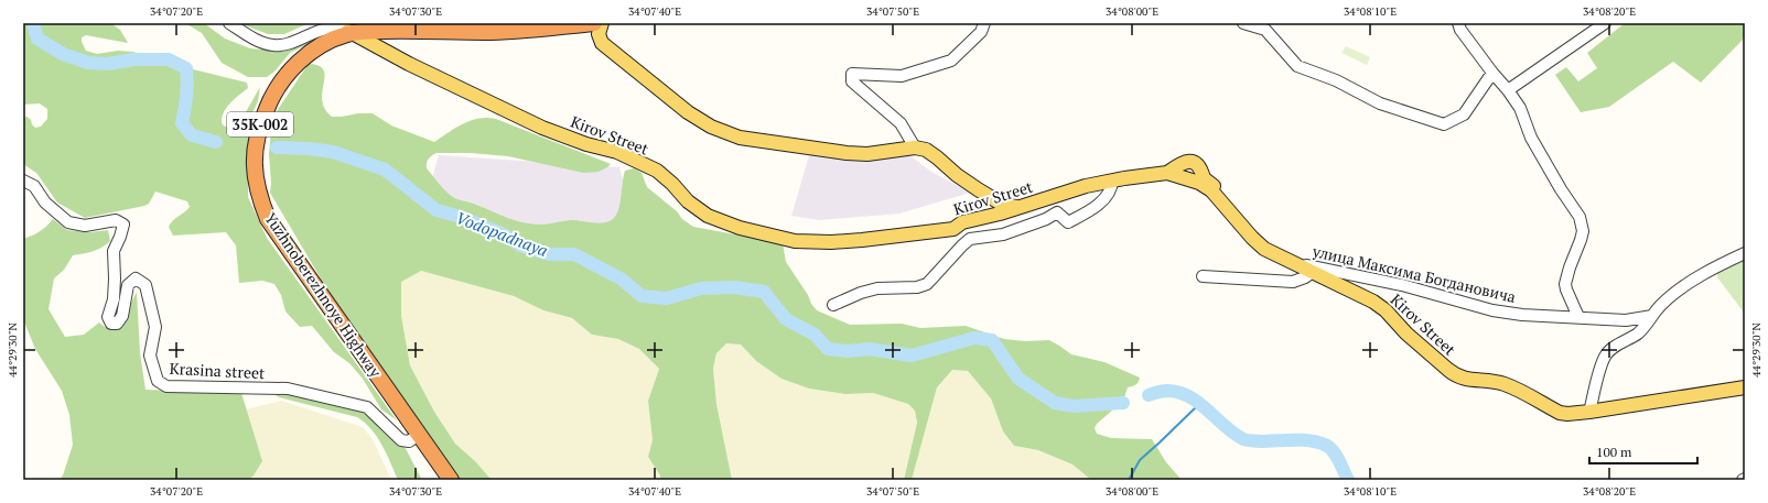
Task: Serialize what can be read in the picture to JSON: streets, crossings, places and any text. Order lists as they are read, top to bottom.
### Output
{
  "streets": {
    "highway": ["35К-002", "Yuzhnoberezhnoye Highway"],
    "main road": ["Kirov Street"],
    "street": ["улица Максима Богдановича", "Krasina street"]
  },
  "crossings": [
    ["Kirov Street", "улица Максима Богдановича"],
    ["Kirov Street", "Yuzhnoberezhnoye Highway"],
    ["Yuzhnoberezhnoye Highway", "Krasina street"]
  ],
  "water": ["Vodopadnaya"],
  "scale_bar": "100 m",
  "coordinates": [
    "34°07'20\"E",
    "34°07'30\"E",
    "34°07'40\"E",
    "34°07'50\"E",
    "34°08'00\"E",
    "34°08'10\"E",
    "34°08'20\"E",
    "44°29'30\"N"
  ]
}
